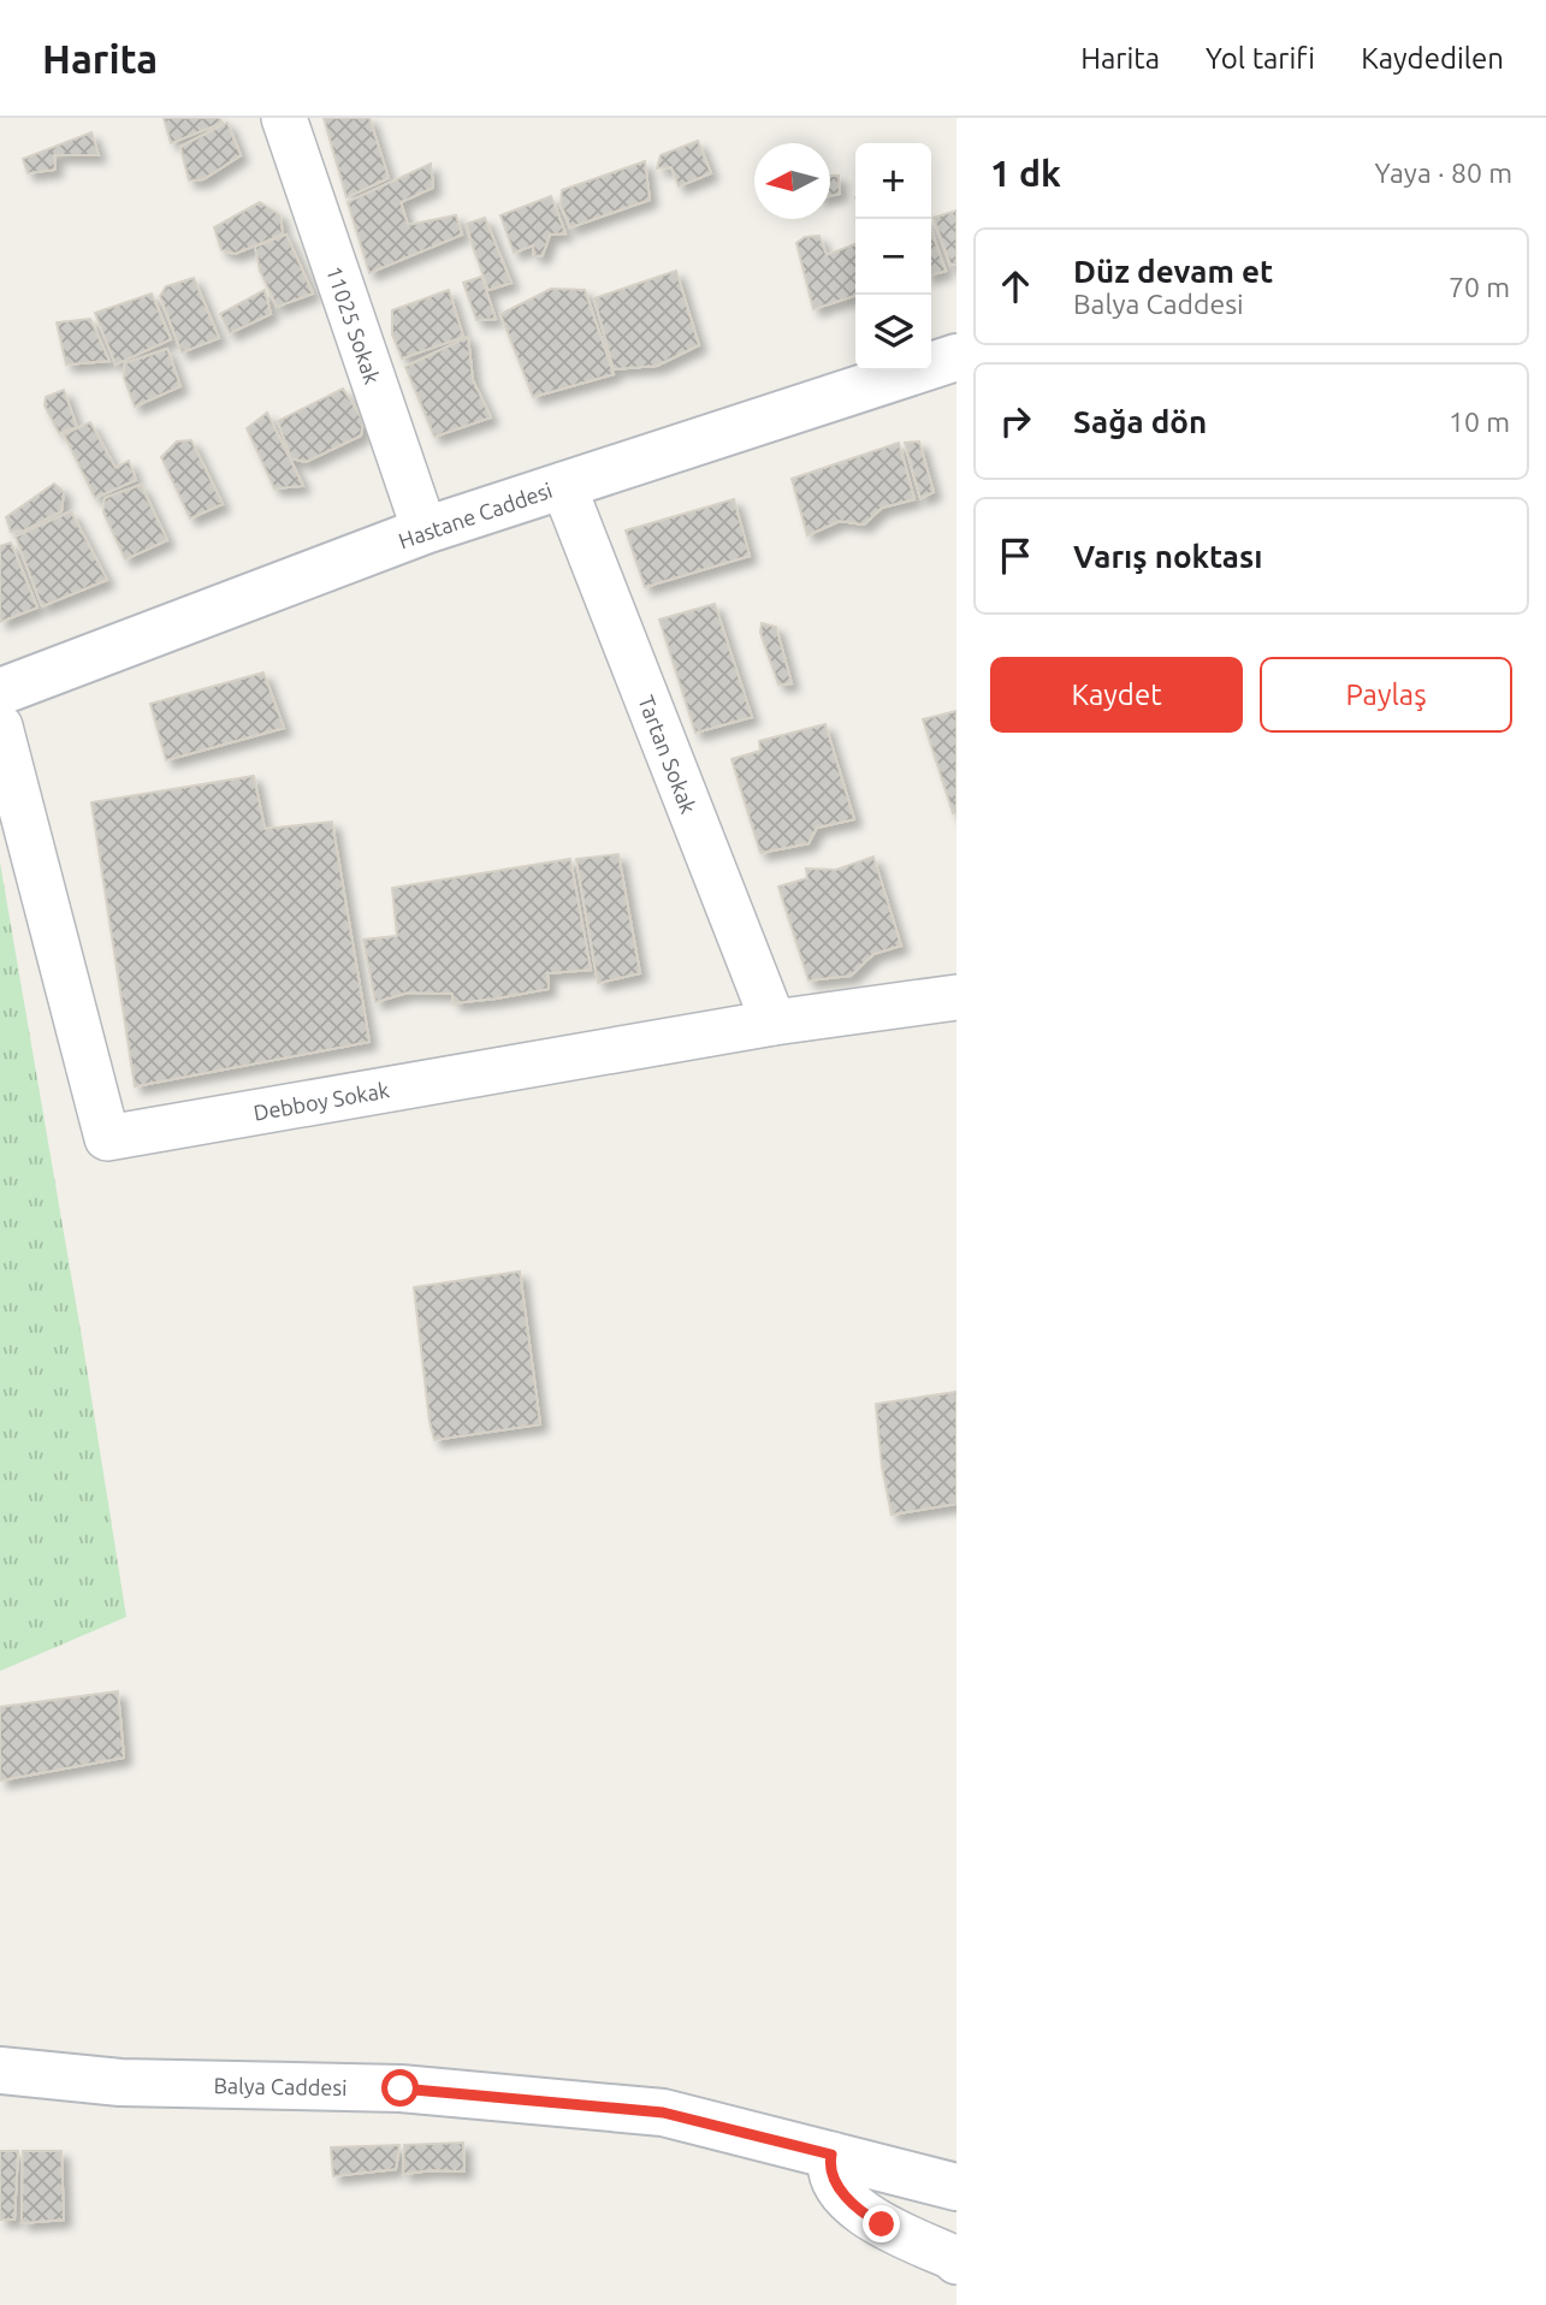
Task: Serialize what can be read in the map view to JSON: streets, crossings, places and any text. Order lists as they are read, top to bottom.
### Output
{
  "streets": {
    "street": [
      "11025 Sokak",
      "Hastane Caddesi",
      "Tartan Sokak",
      "Debboy Sokak",
      "Balya Caddesi"
    ]
  },
  "crossings": [
    ["11025 Sokak", "Hastane Caddesi"],
    ["Hastane Caddesi", "Tartan Sokak"],
    ["Tartan Sokak", "Debboy Sokak"]
  ],
  "north": "left",
  "page": {
    "header": "Harita",
    "nav": ["Harita", "Yol tarifi", "Kaydedilen"],
    "heading": ["1 dk", "Yaya · 80 m"],
    "map_buttons": ["+", "−"],
    "list": [
      ["Düz devam et", "Balya Caddesi", "70 m"],
      ["Sağa dön", "10 m"],
      "Varış noktası"
    ],
    "buttons": ["Kaydet", "Paylaş"]
  }
}
